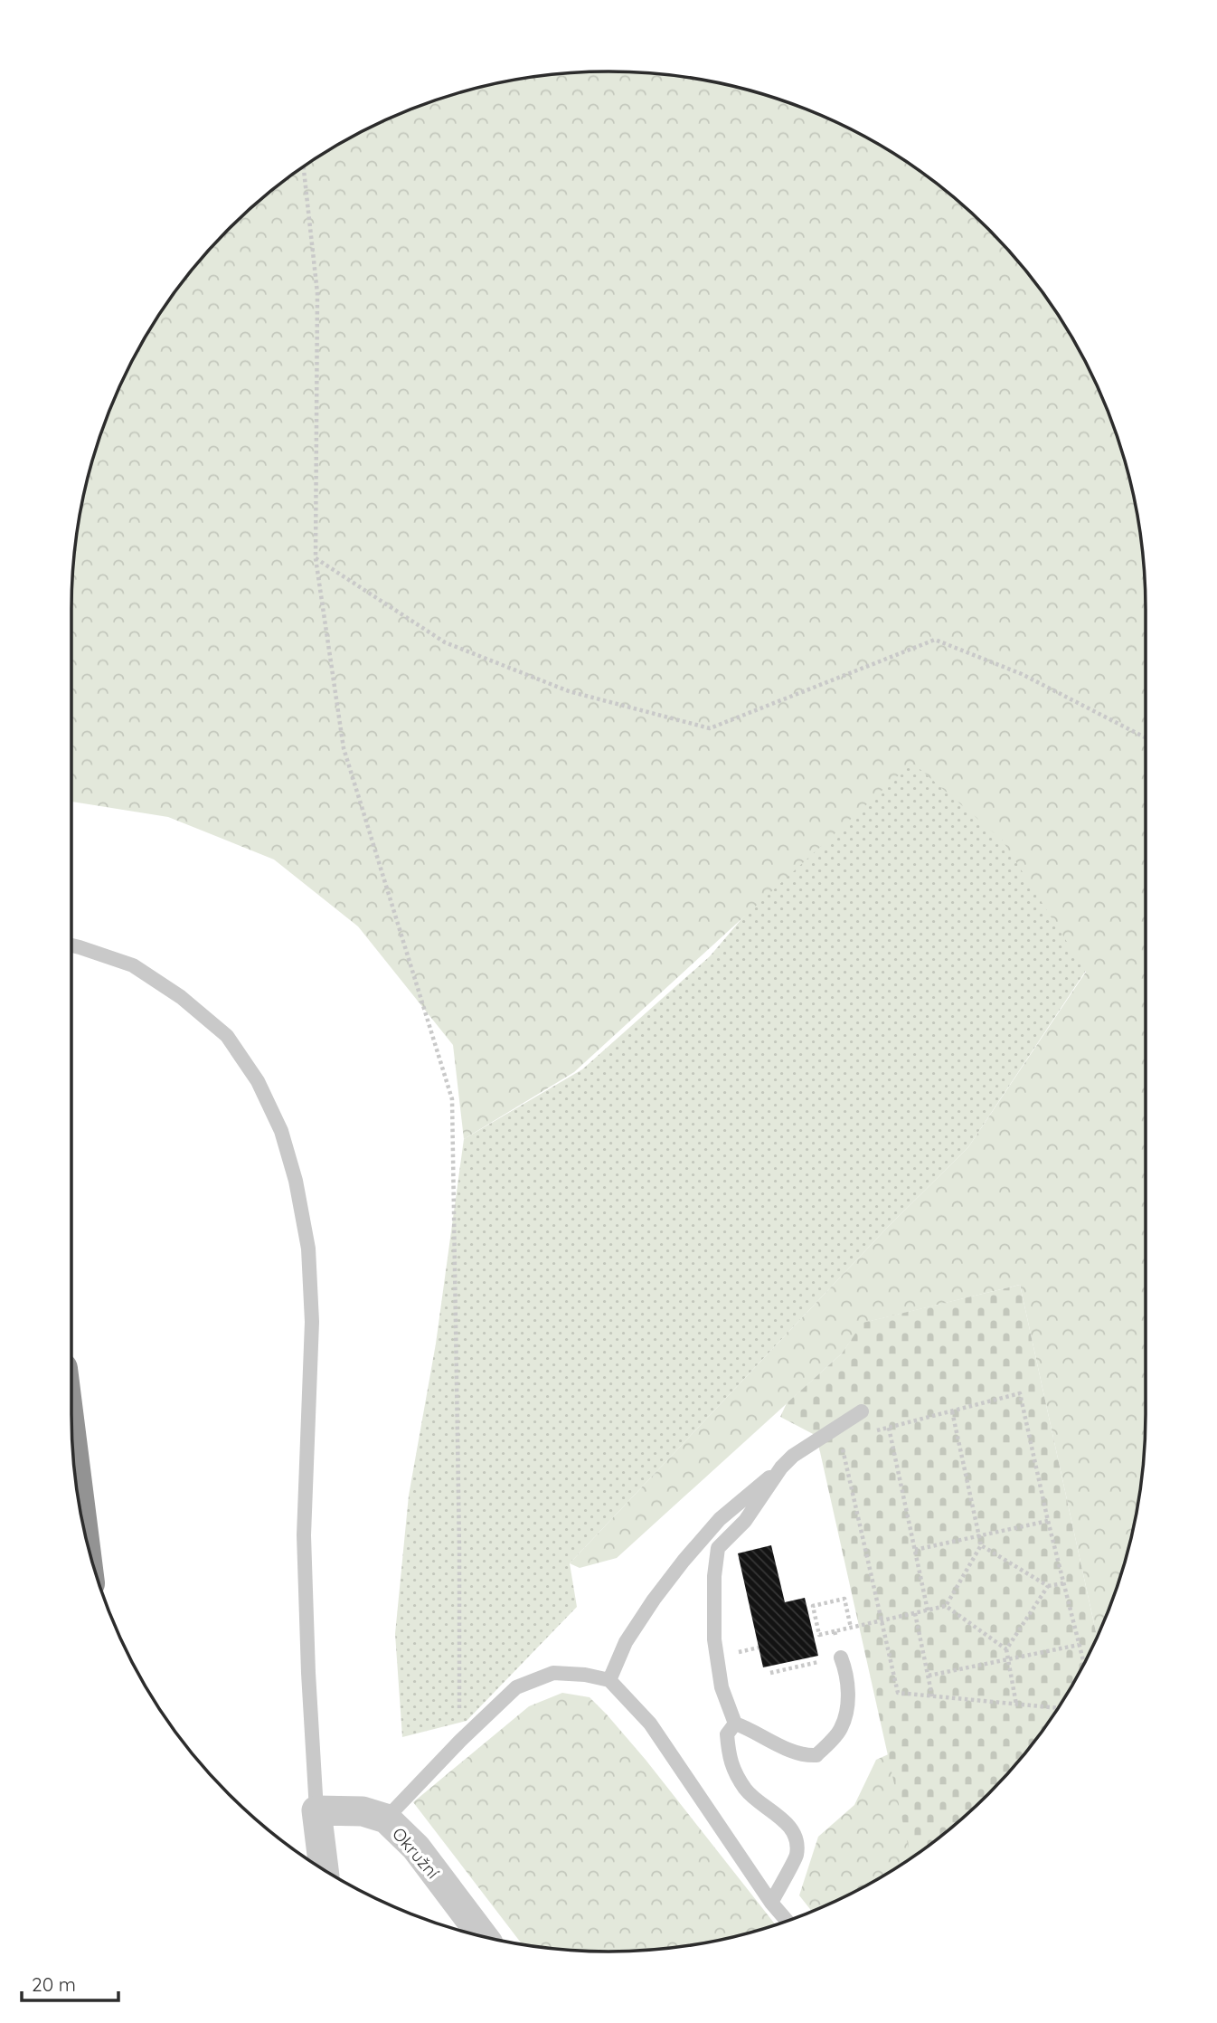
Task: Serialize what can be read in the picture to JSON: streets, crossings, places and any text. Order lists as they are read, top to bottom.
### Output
{
  "streets": {
    "street": ["Okružní"]
  },
  "scale_bar": "20 m"
}
